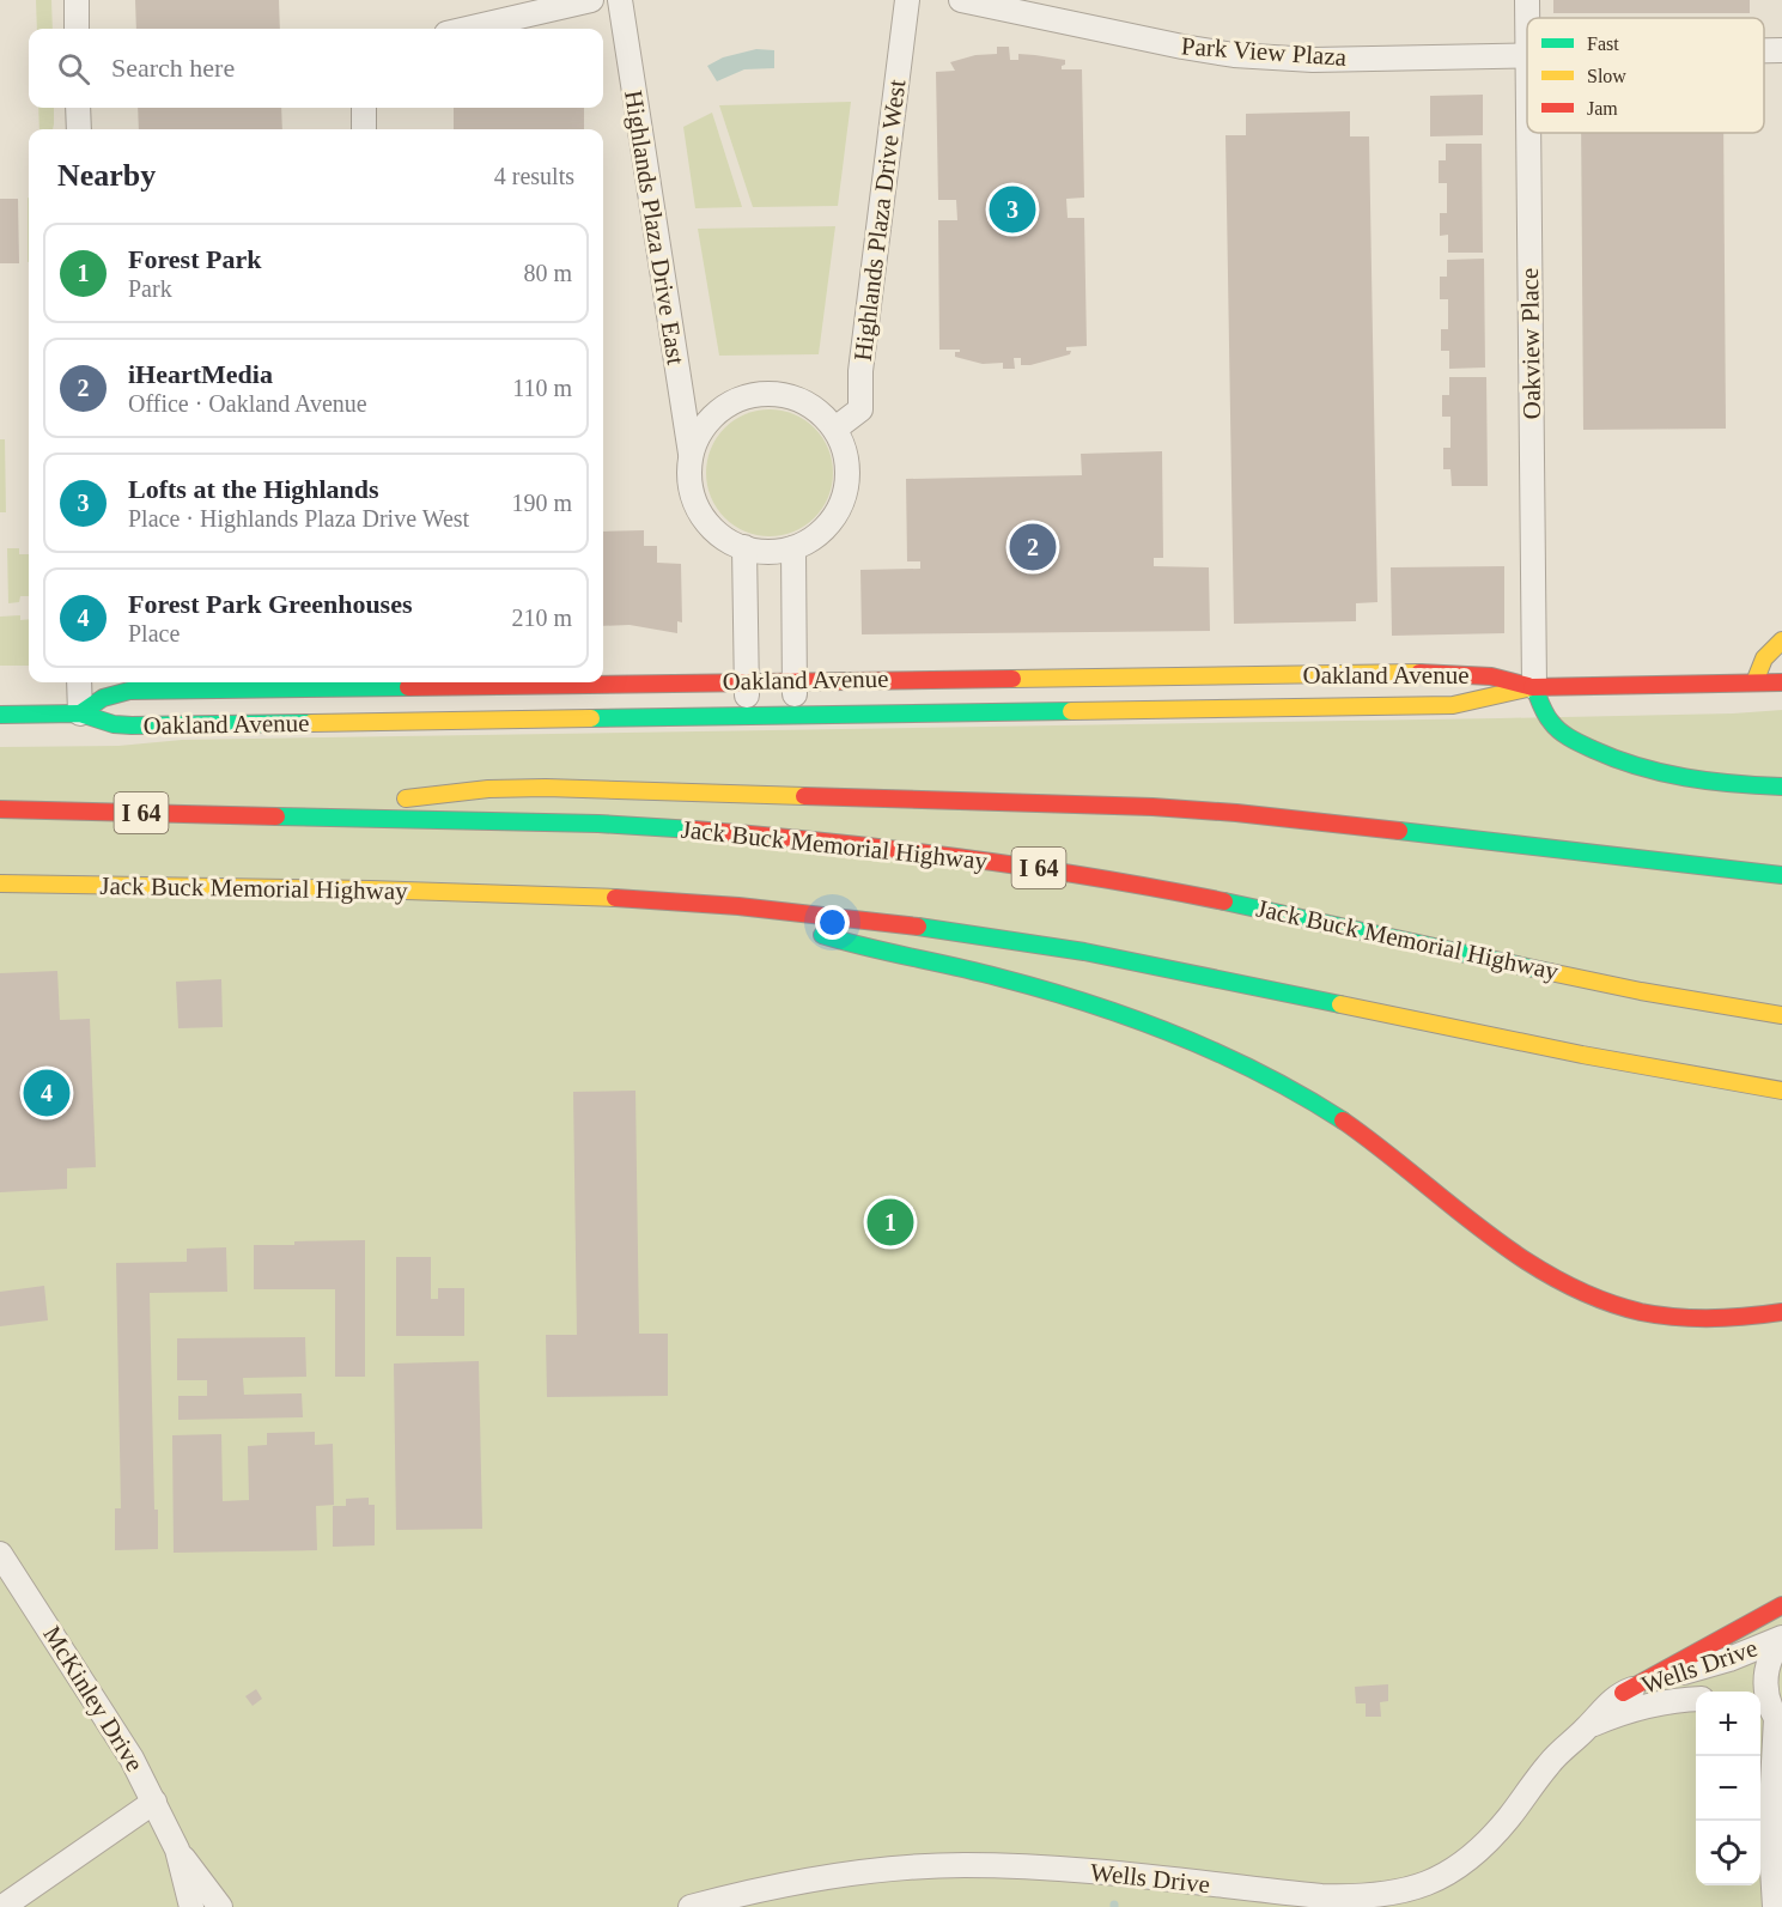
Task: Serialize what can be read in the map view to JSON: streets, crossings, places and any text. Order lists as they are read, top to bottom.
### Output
{
  "streets": {
    "main road": ["Oakland Avenue", "I 64", "Jack Buck Memorial Highway"],
    "street": [
      "Park View Plaza",
      "Highlands Plaza Drive West",
      "Highlands Plaza Drive East",
      "Oakview Place",
      "Wells Drive",
      "McKinley Drive"
    ]
  },
  "crossings": [
    ["Park View Plaza", "Oakview Place"],
    ["Highlands Plaza Drive West", "Highlands Plaza Drive East"],
    ["Oakview Place", "Oakland Avenue"]
  ],
  "legend": ["Fast", "Slow", "Jam"],
  "page": {
    "search": "Search here",
    "heading": ["Nearby", "4 results"],
    "pins": [
      "3",
      "2",
      "4",
      "1"
    ],
    "list": [
      {
        "mark": "1",
        "name": "Forest Park",
        "note": "Park",
        "value": "80 m"
      },
      {
        "mark": "2",
        "name": "iHeartMedia",
        "note": "Office · Oakland Avenue",
        "value": "110 m"
      },
      {
        "mark": "3",
        "name": "Lofts at the Highlands",
        "note": "Place · Highlands Plaza Drive West",
        "value": "190 m"
      },
      {
        "mark": "4",
        "name": "Forest Park Greenhouses",
        "note": "Place",
        "value": "210 m"
      }
    ],
    "map_buttons": ["+", "−"]
  }
}
